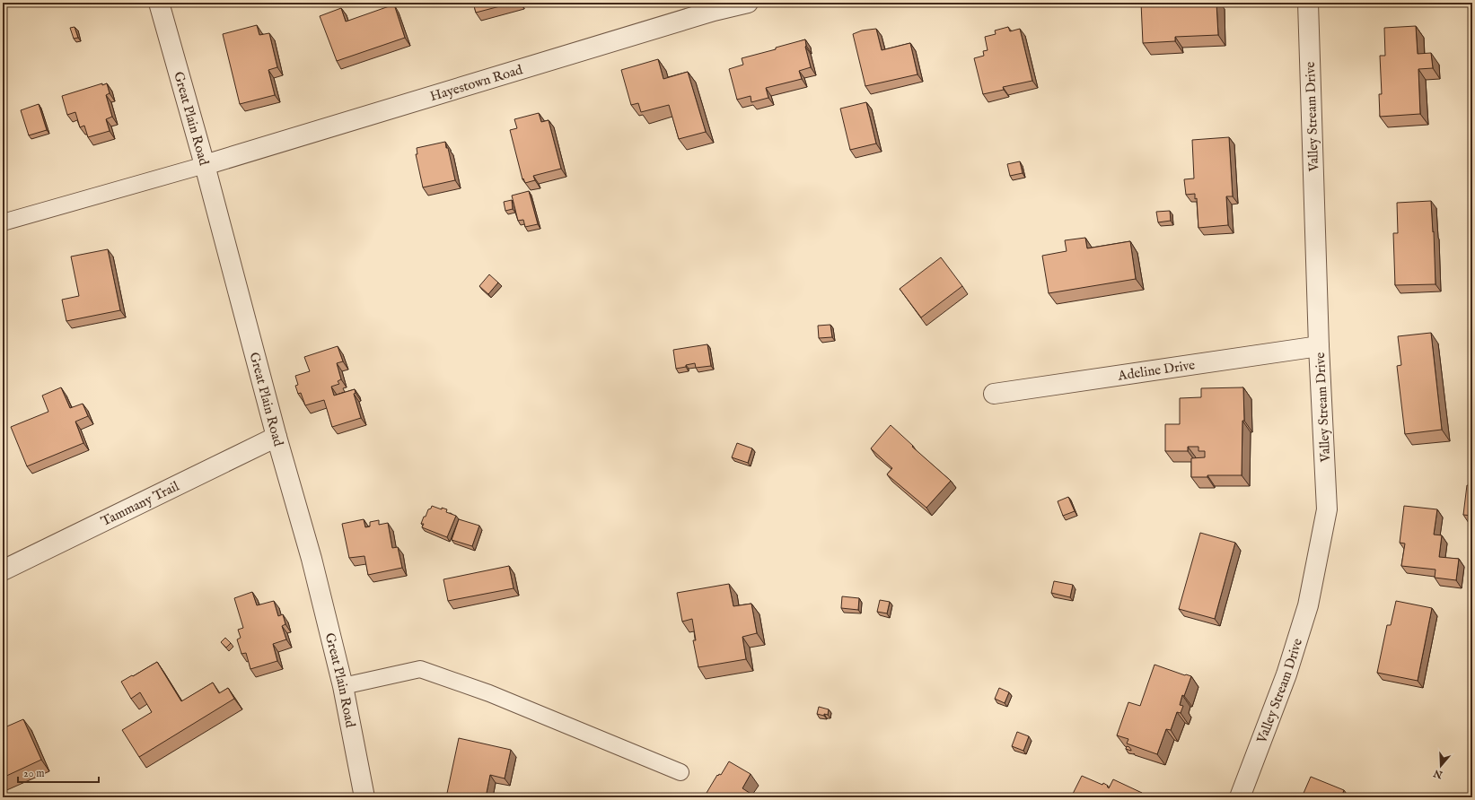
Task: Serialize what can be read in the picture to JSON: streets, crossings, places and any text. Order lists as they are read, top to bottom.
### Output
{
  "streets": {
    "street": [
      "Hayestown Road",
      "Valley Stream Drive",
      "Great Plain Road",
      "Adeline Drive",
      "Tammany Trail"
    ]
  },
  "crossings": [
    ["Hayestown Road", "Great Plain Road"],
    ["Valley Stream Drive", "Adeline Drive"],
    ["Great Plain Road", "Tammany Trail"]
  ],
  "scale_bar": "20 m",
  "north": "bottom"
}
